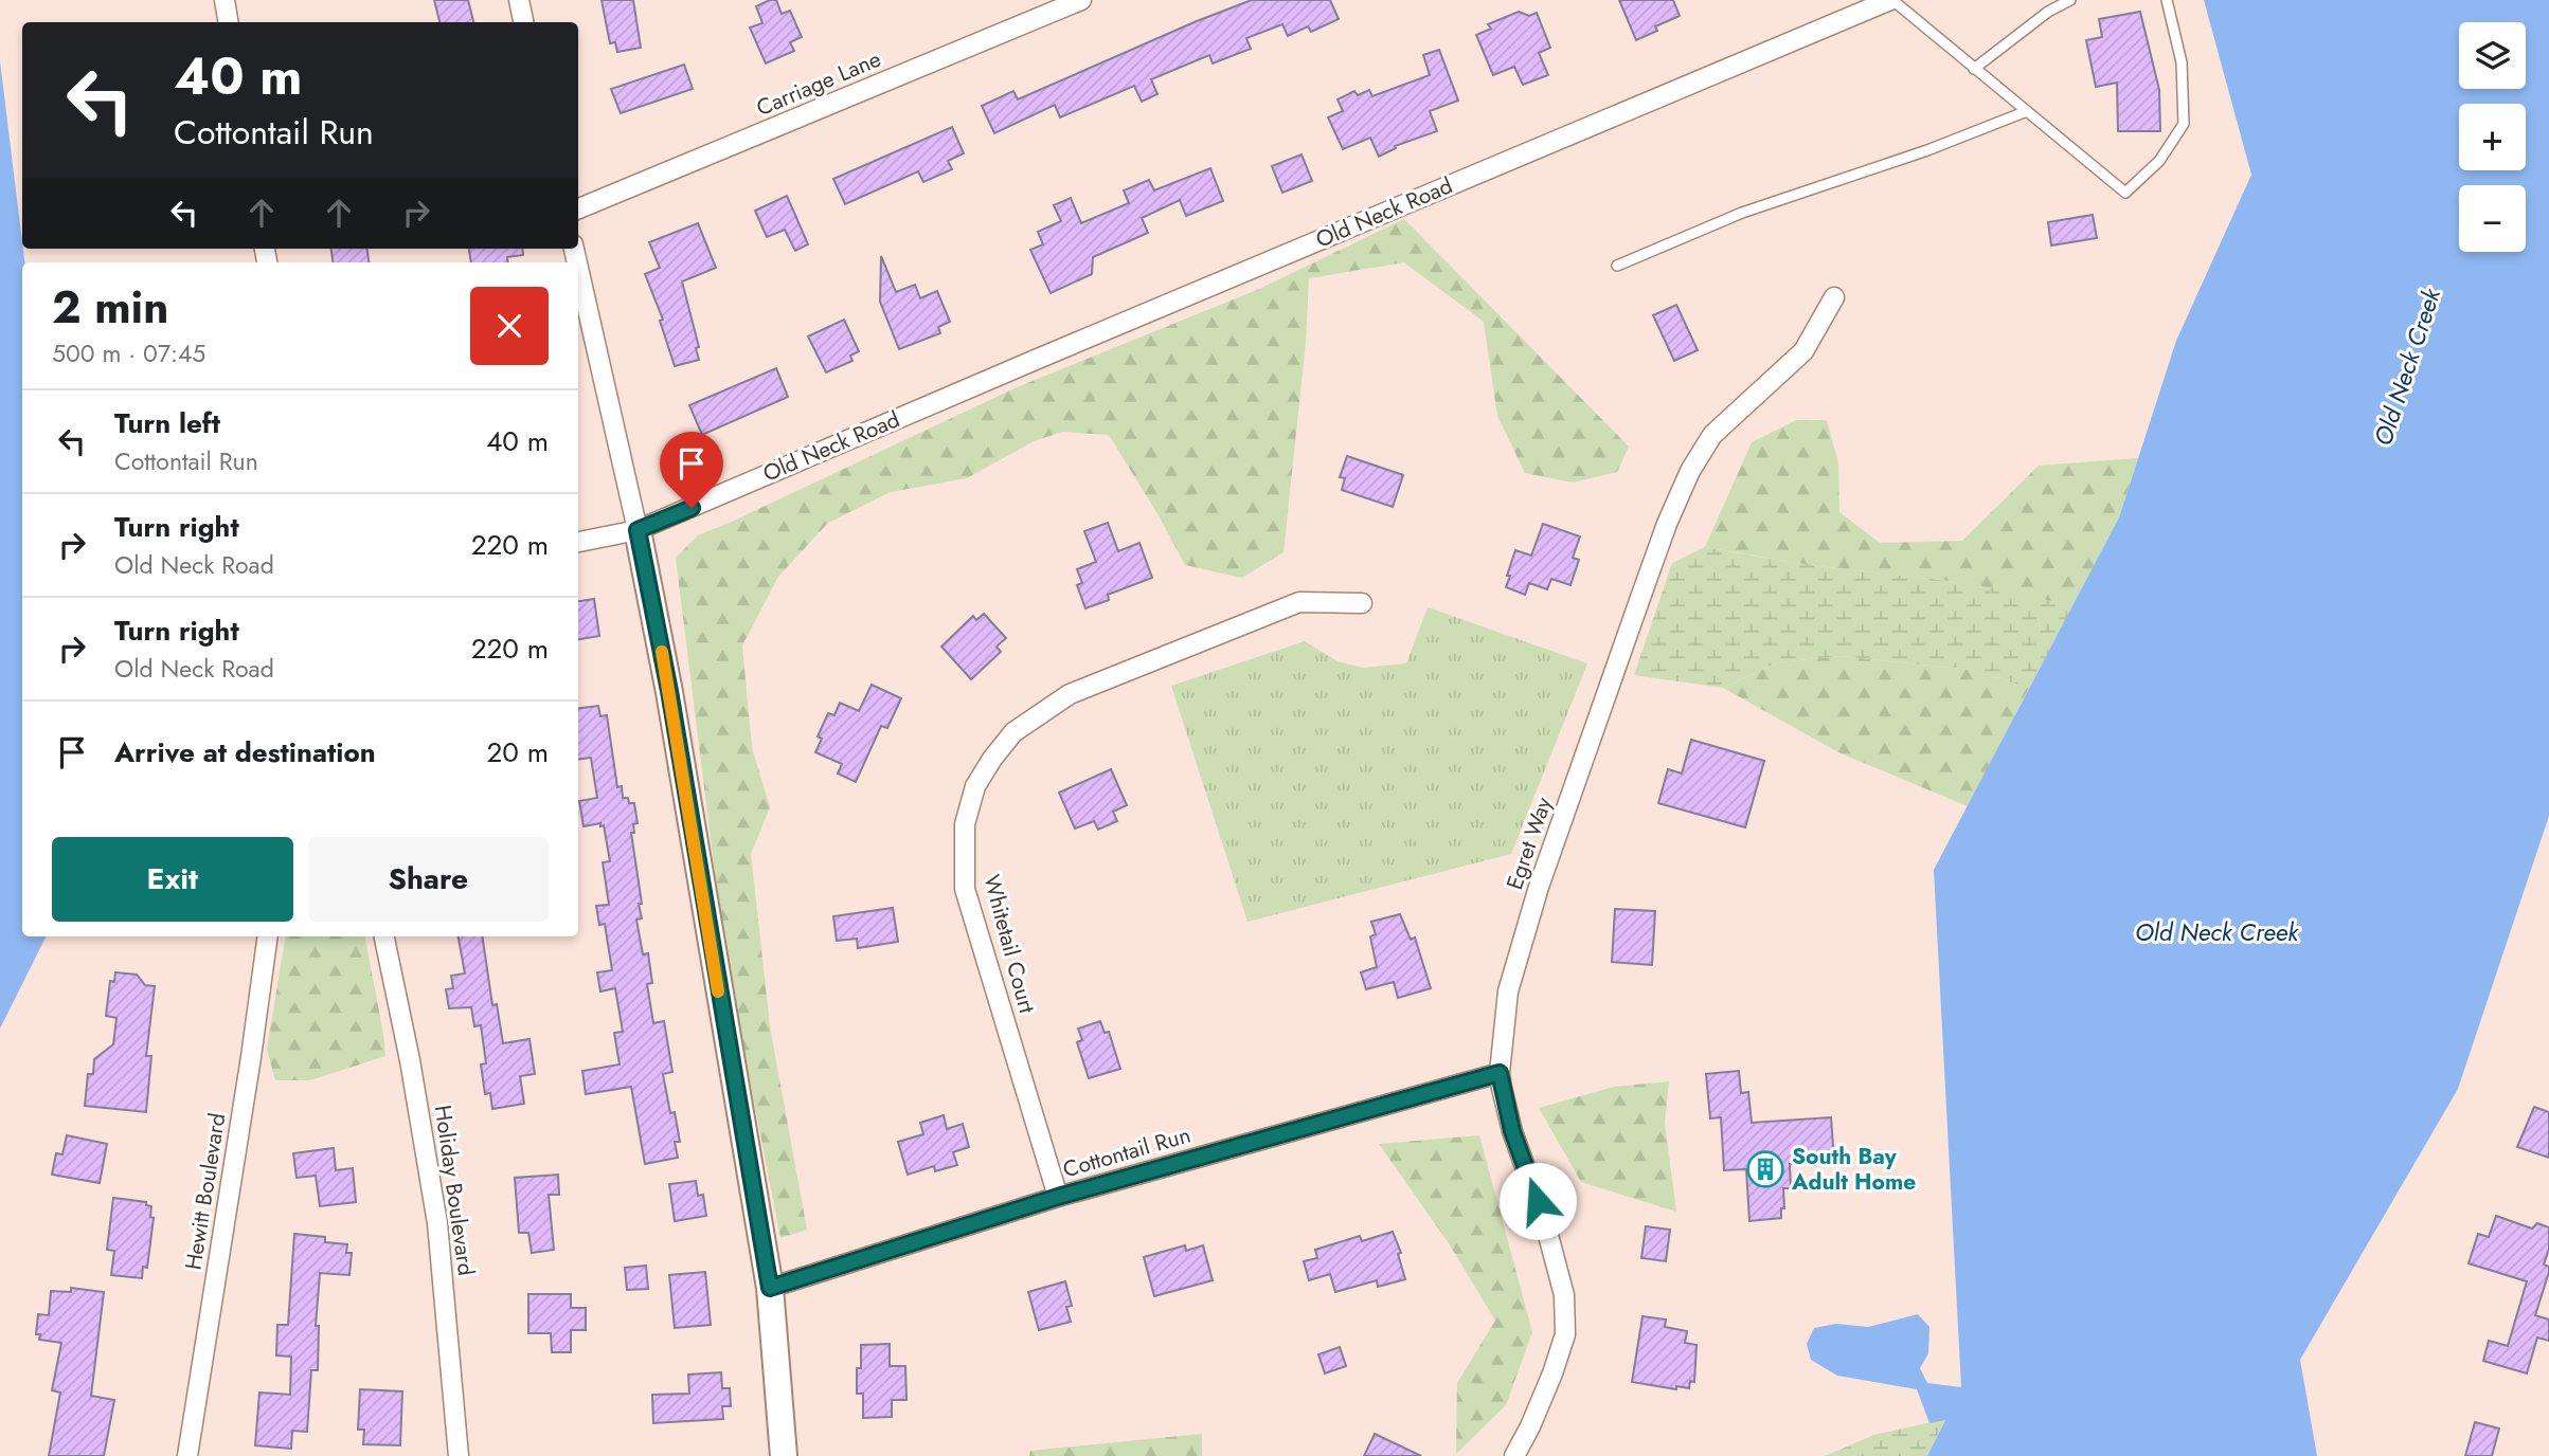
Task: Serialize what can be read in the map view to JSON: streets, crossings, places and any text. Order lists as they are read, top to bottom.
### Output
{
  "streets": {
    "street": [
      "Carriage Lane",
      "Old Neck Road",
      "Egret Way",
      "Whitetail Court",
      "Cottontail Run",
      "Holiday Boulevard",
      "Hewitt Boulevard"
    ]
  },
  "crossings": [
    ["Egret Way", "Cottontail Run"],
    ["Whitetail Court", "Cottontail Run"]
  ],
  "water": ["Old Neck Creek"],
  "places": {
    "building": ["South Bay Adult Home"]
  },
  "page": {
    "map_buttons": ["+", "−"],
    "turn": ["40 m", "Cottontail Run"],
    "heading": ["2 min", "500 m · 07:45"],
    "list": [
      {
        "name": "Turn left",
        "note": "Cottontail Run",
        "value": "40 m"
      },
      {
        "name": "Turn right",
        "note": "Old Neck Road",
        "value": "220 m"
      },
      {
        "name": "Turn right",
        "note": "Old Neck Road",
        "value": "220 m"
      },
      {
        "name": "Arrive at destination",
        "value": "20 m"
      }
    ],
    "buttons": ["Exit", "Share"]
  }
}
